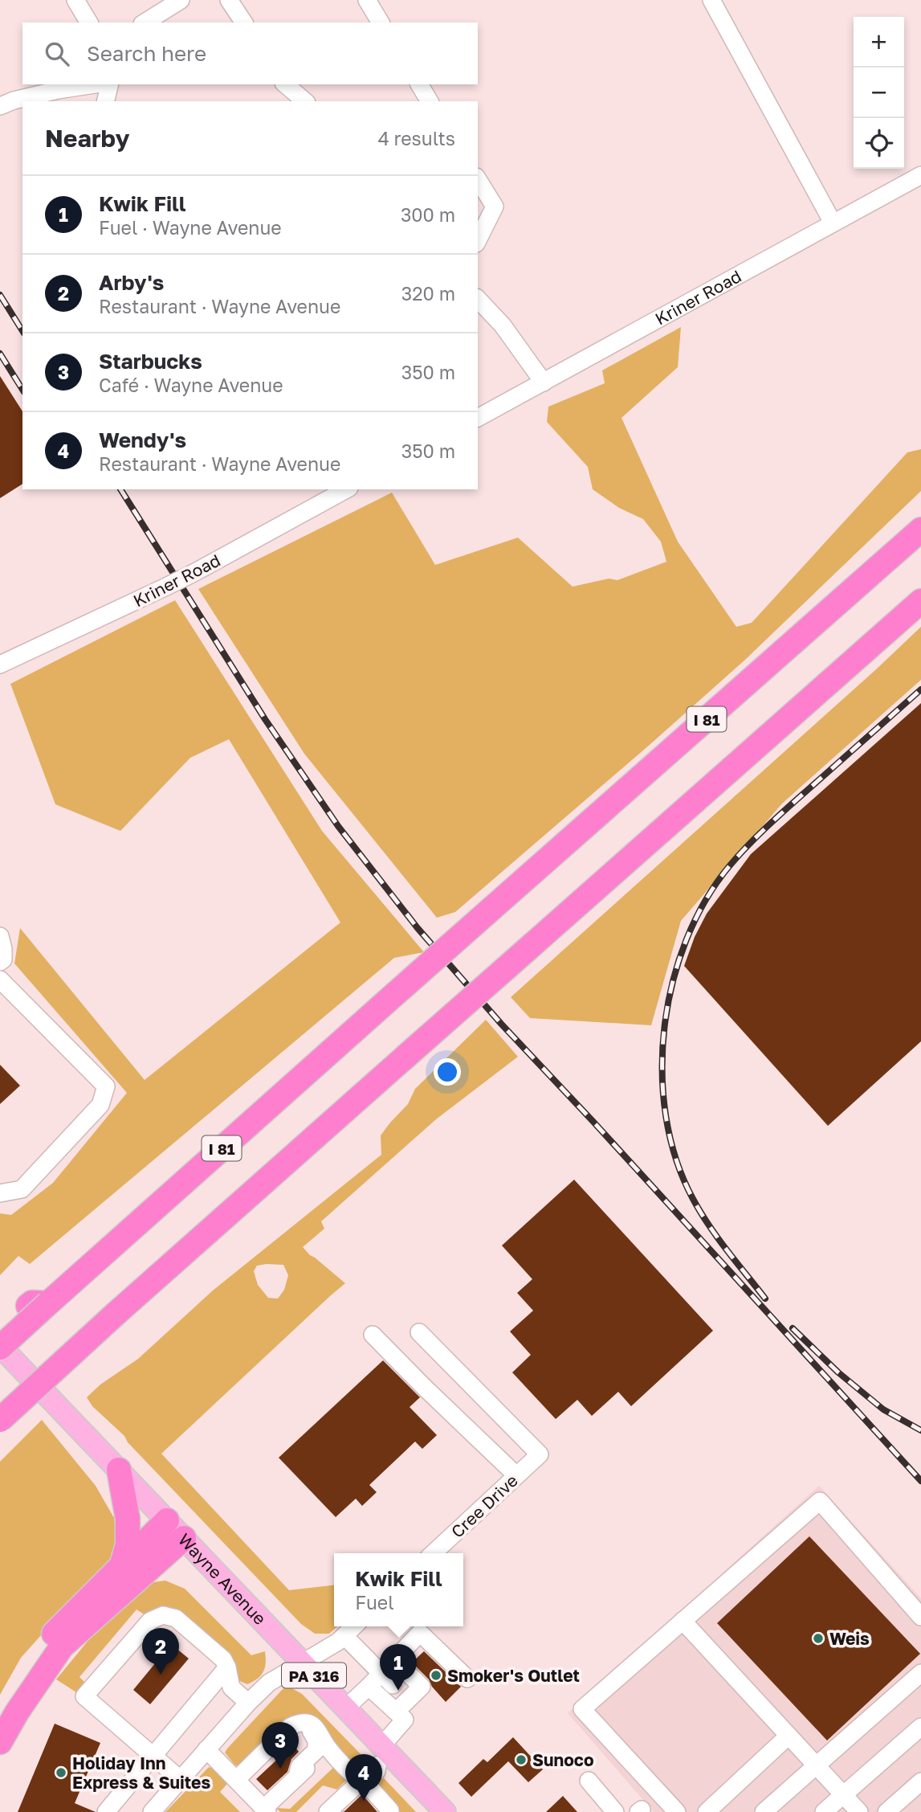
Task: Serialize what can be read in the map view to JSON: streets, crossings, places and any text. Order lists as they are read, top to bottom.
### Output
{
  "streets": {
    "highway": ["I 81"],
    "main road": ["Wayne Avenue", "PA 316"],
    "street": ["Kriner Road", "Cree Drive"]
  },
  "crossings": [
    ["I 81", "Wayne Avenue"]
  ],
  "places": [
    "Weis",
    "Smoker's Outlet",
    "Sunoco",
    "Holiday Inn Express & Suites"
  ],
  "page": {
    "map_buttons": ["+", "−"],
    "search": "Search here",
    "heading": ["Nearby", "4 results"],
    "list": [
      {
        "mark": "1",
        "name": "Kwik Fill",
        "note": "Fuel · Wayne Avenue",
        "value": "300 m"
      },
      {
        "mark": "2",
        "name": "Arby's",
        "note": "Restaurant · Wayne Avenue",
        "value": "320 m"
      },
      {
        "mark": "3",
        "name": "Starbucks",
        "note": "Café · Wayne Avenue",
        "value": "350 m"
      },
      {
        "mark": "4",
        "name": "Wendy's",
        "note": "Restaurant · Wayne Avenue",
        "value": "350 m"
      }
    ],
    "popup": ["Kwik Fill", "Fuel"],
    "pins": [
      "2",
      "1",
      "3",
      "4"
    ]
  }
}
